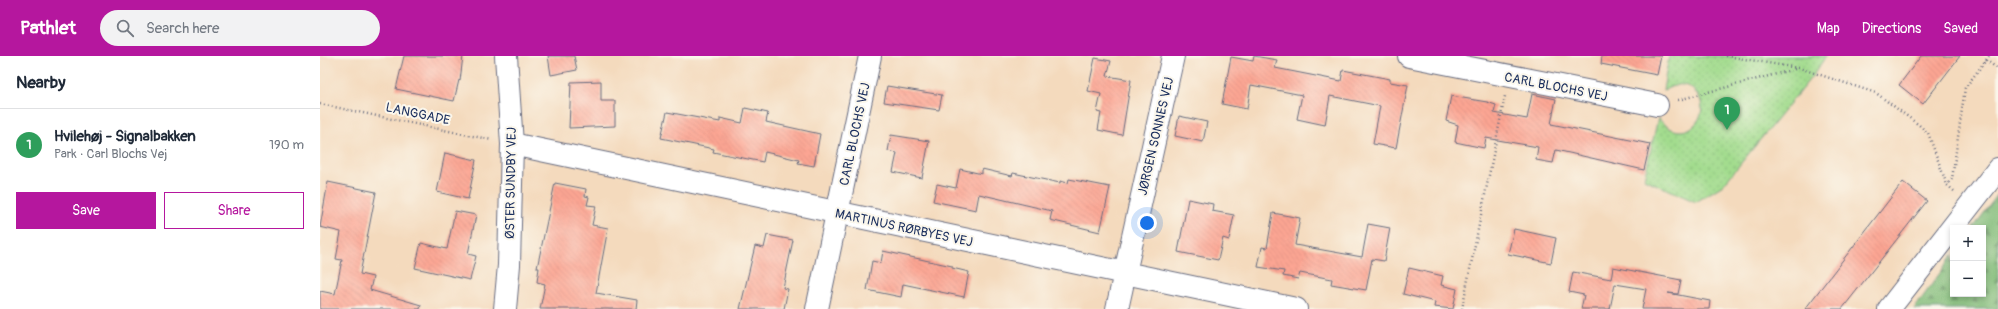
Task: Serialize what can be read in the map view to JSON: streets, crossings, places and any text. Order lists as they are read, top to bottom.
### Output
{
  "streets": {
    "street": [
      "CARL BLOCHS VEJ",
      "JØRGEN SONNES VEJ",
      "ØSTER SUNDBY VEJ",
      "MARTINUS RØRBYES VEJ"
    ],
    "path": ["LANGGADE"]
  },
  "crossings": [
    ["CARL BLOCHS VEJ", "MARTINUS RØRBYES VEJ"],
    ["LANGGADE", "ØSTER SUNDBY VEJ"],
    ["LANGGADE", "MARTINUS RØRBYES VEJ"],
    ["JØRGEN SONNES VEJ", "MARTINUS RØRBYES VEJ"],
    ["ØSTER SUNDBY VEJ", "MARTINUS RØRBYES VEJ"]
  ],
  "page": {
    "header": "Pathlet",
    "search": "Search here",
    "nav": ["Map", "Directions", "Saved"],
    "heading": "Nearby",
    "pins": "1",
    "list": [
      {
        "mark": "1",
        "name": "Hvilehøj - Signalbakken",
        "note": "Park · Carl Blochs Vej",
        "value": "190 m"
      }
    ],
    "buttons": ["Save", "Share"],
    "map_buttons": ["+", "−"]
  }
}
